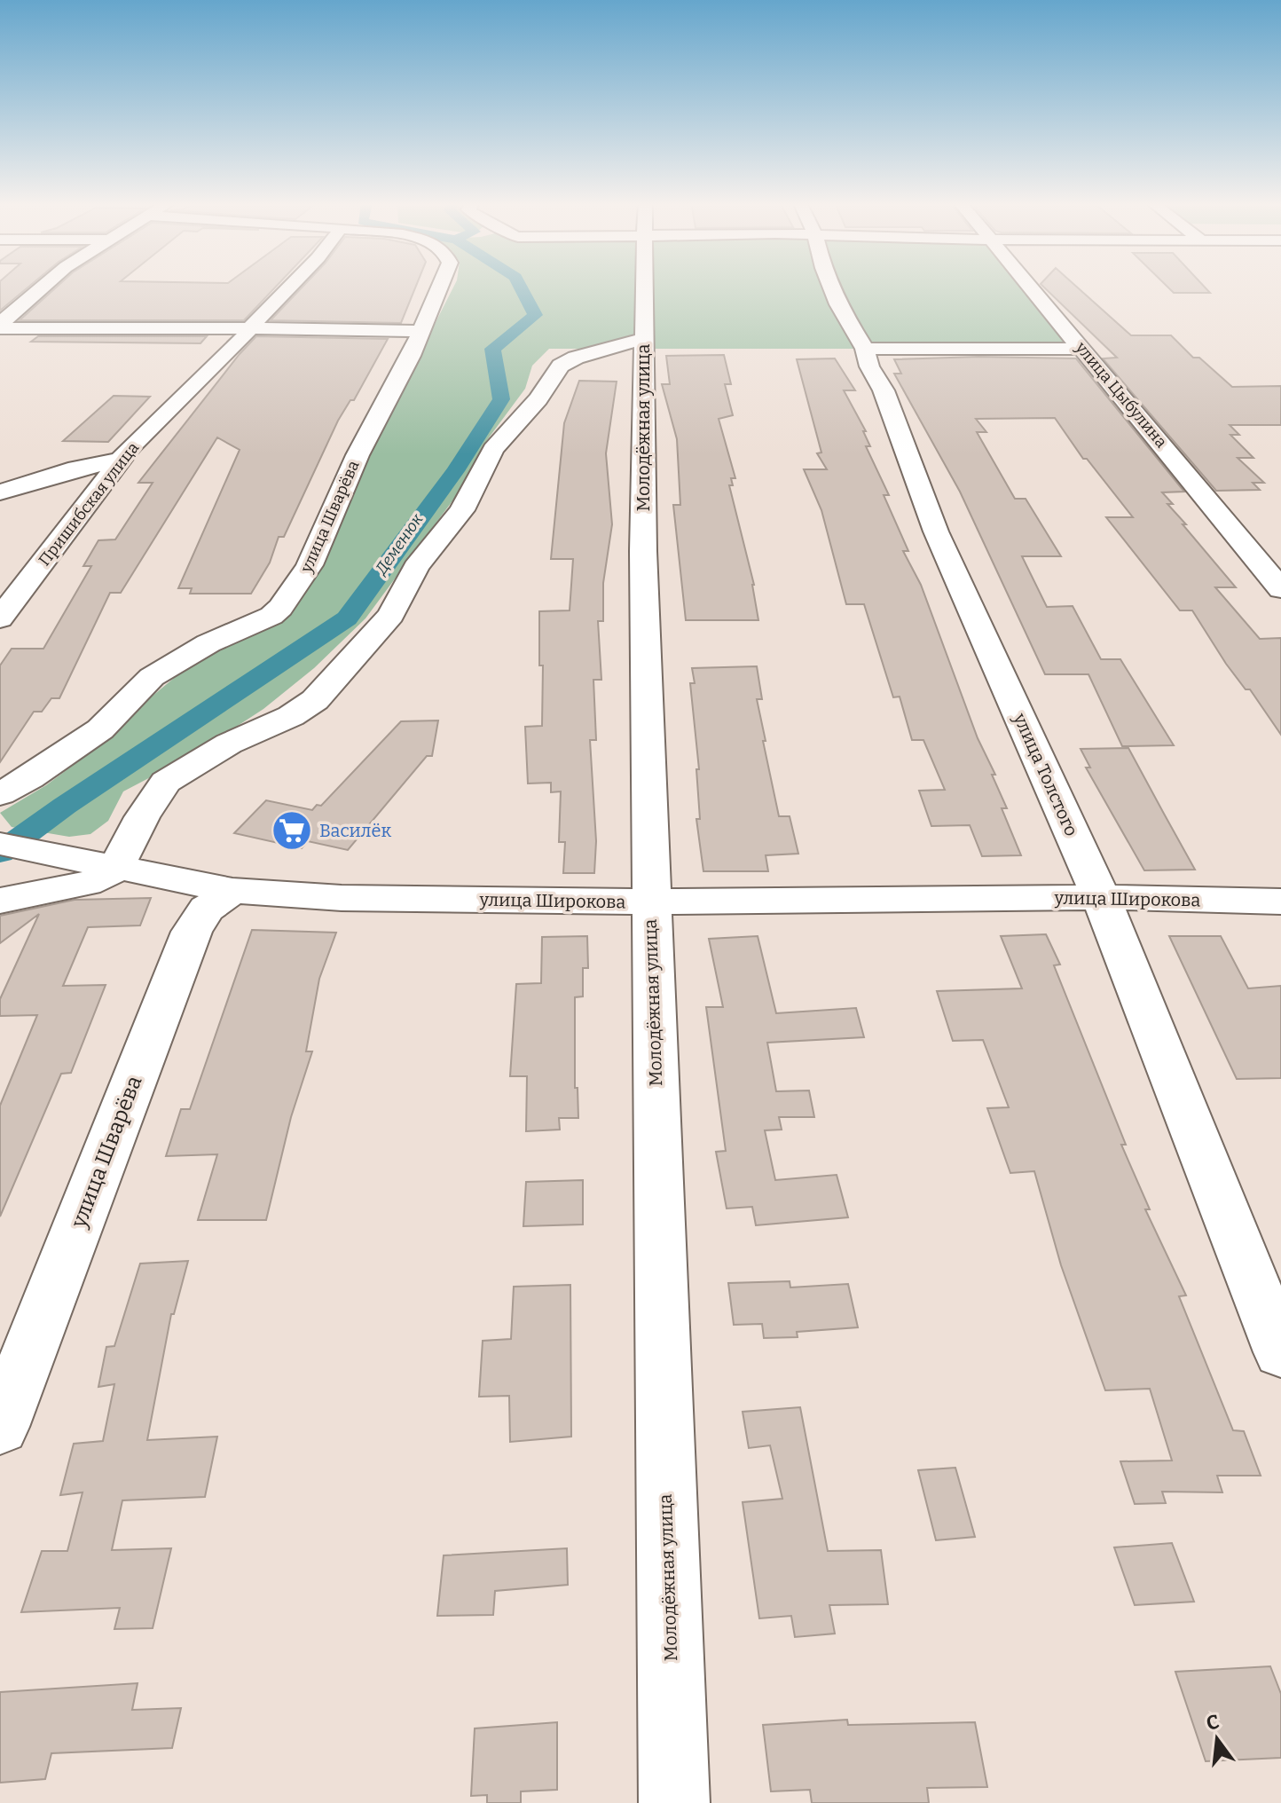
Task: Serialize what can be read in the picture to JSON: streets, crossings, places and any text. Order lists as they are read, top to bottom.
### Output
{
  "streets": {
    "street": [
      "улица Цыбулина",
      "Молодёжная улица",
      "Пришибская улица",
      "улица Шварёва",
      "улица Толстого",
      "улица Широкова"
    ]
  },
  "crossings": [
    ["Молодёжная улица", "улица Широкова"],
    ["улица Шварёва", "улица Широкова"],
    ["улица Толстого", "улица Широкова"]
  ],
  "water": ["Деменюк"],
  "places": {
    "supermarket": ["Василёк"]
  },
  "north": "top"
}
